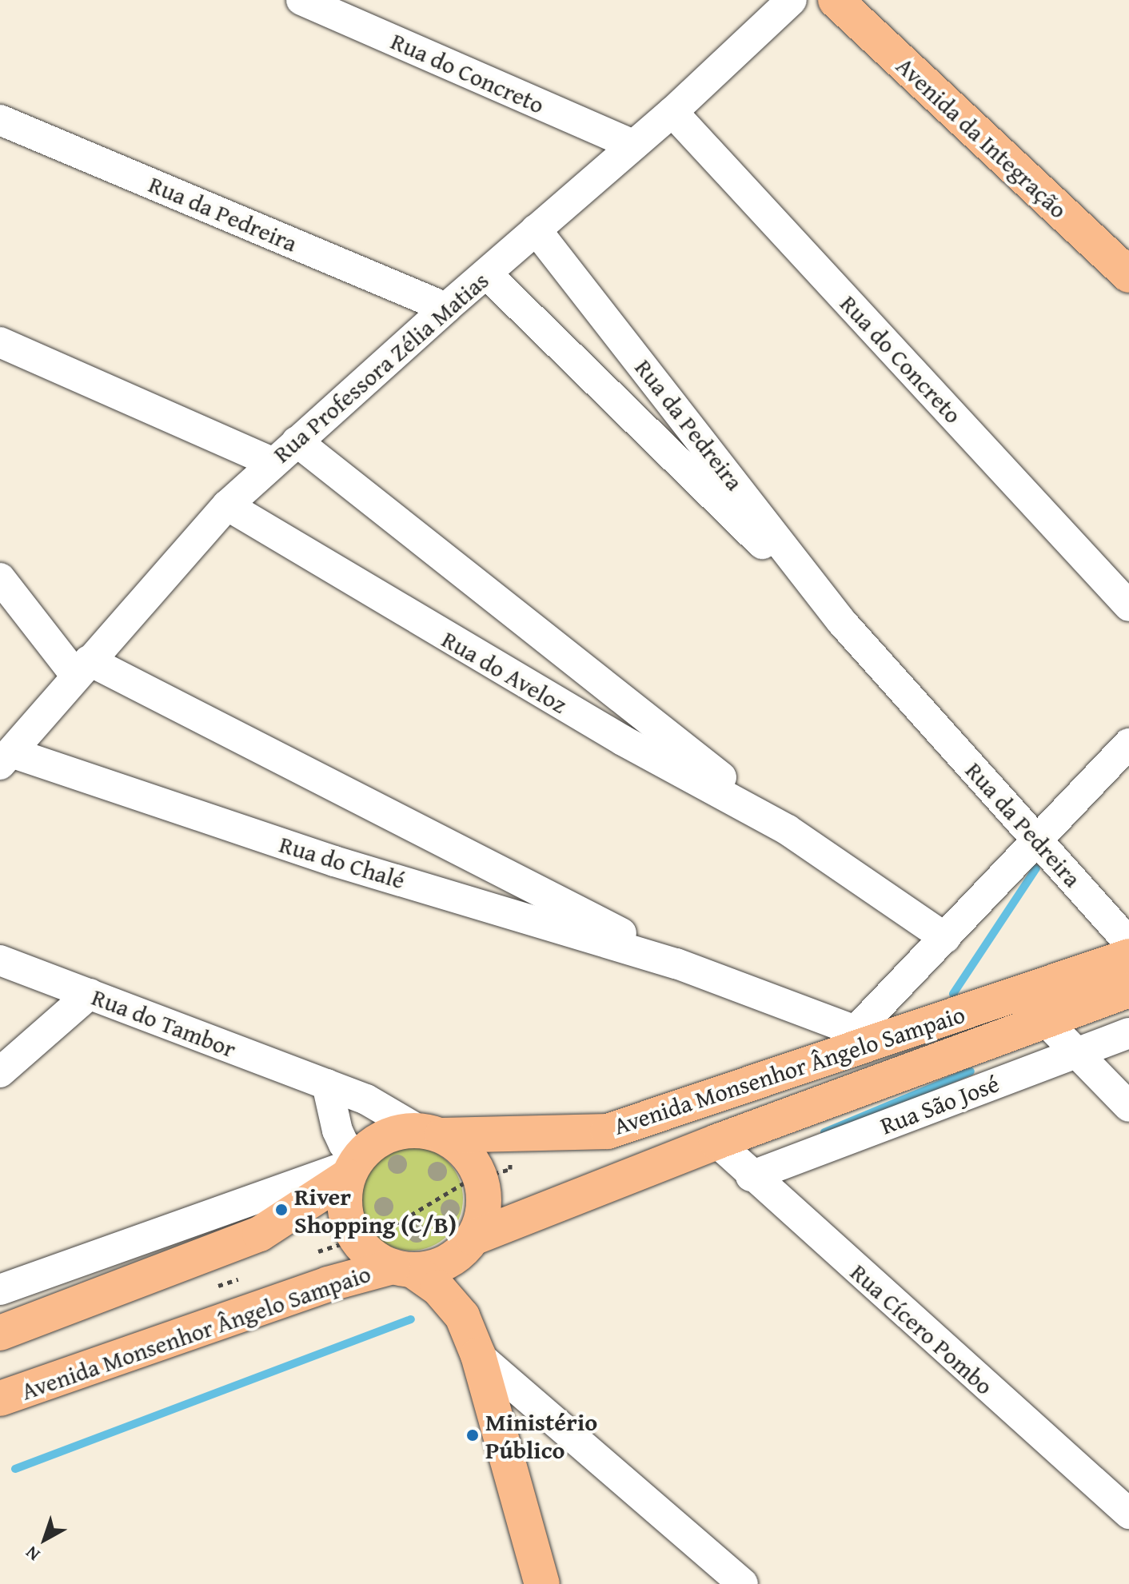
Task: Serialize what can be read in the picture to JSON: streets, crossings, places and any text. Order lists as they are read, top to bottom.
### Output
{
  "streets": {
    "main road": ["Avenida da Integração", "Avenida Monsenhor Ângelo Sampaio"],
    "street": [
      "Rua do Concreto",
      "Rua da Pedreira",
      "Rua Professora Zélia Matias",
      "Rua do Aveloz",
      "Rua do Chalé",
      "Rua do Tambor",
      "Rua São José",
      "Rua Cícero Pombo"
    ]
  },
  "crossings": [
    ["Rua do Concreto", "Rua Professora Zélia Matias"],
    ["Rua da Pedreira", "Rua Professora Zélia Matias"],
    ["Rua da Pedreira", "Avenida Monsenhor Ângelo Sampaio"],
    ["Rua Professora Zélia Matias", "Rua do Aveloz"],
    ["Rua Professora Zélia Matias", "Rua do Chalé"],
    ["Rua do Chalé", "Avenida Monsenhor Ângelo Sampaio"],
    ["Rua do Tambor", "Avenida Monsenhor Ângelo Sampaio"],
    ["Avenida Monsenhor Ângelo Sampaio", "Rua Cícero Pombo"],
    ["Rua São José", "Rua Cícero Pombo"]
  ],
  "places": ["River Shopping (C/B)", "Ministério Público"],
  "north": "bottom left"
}
